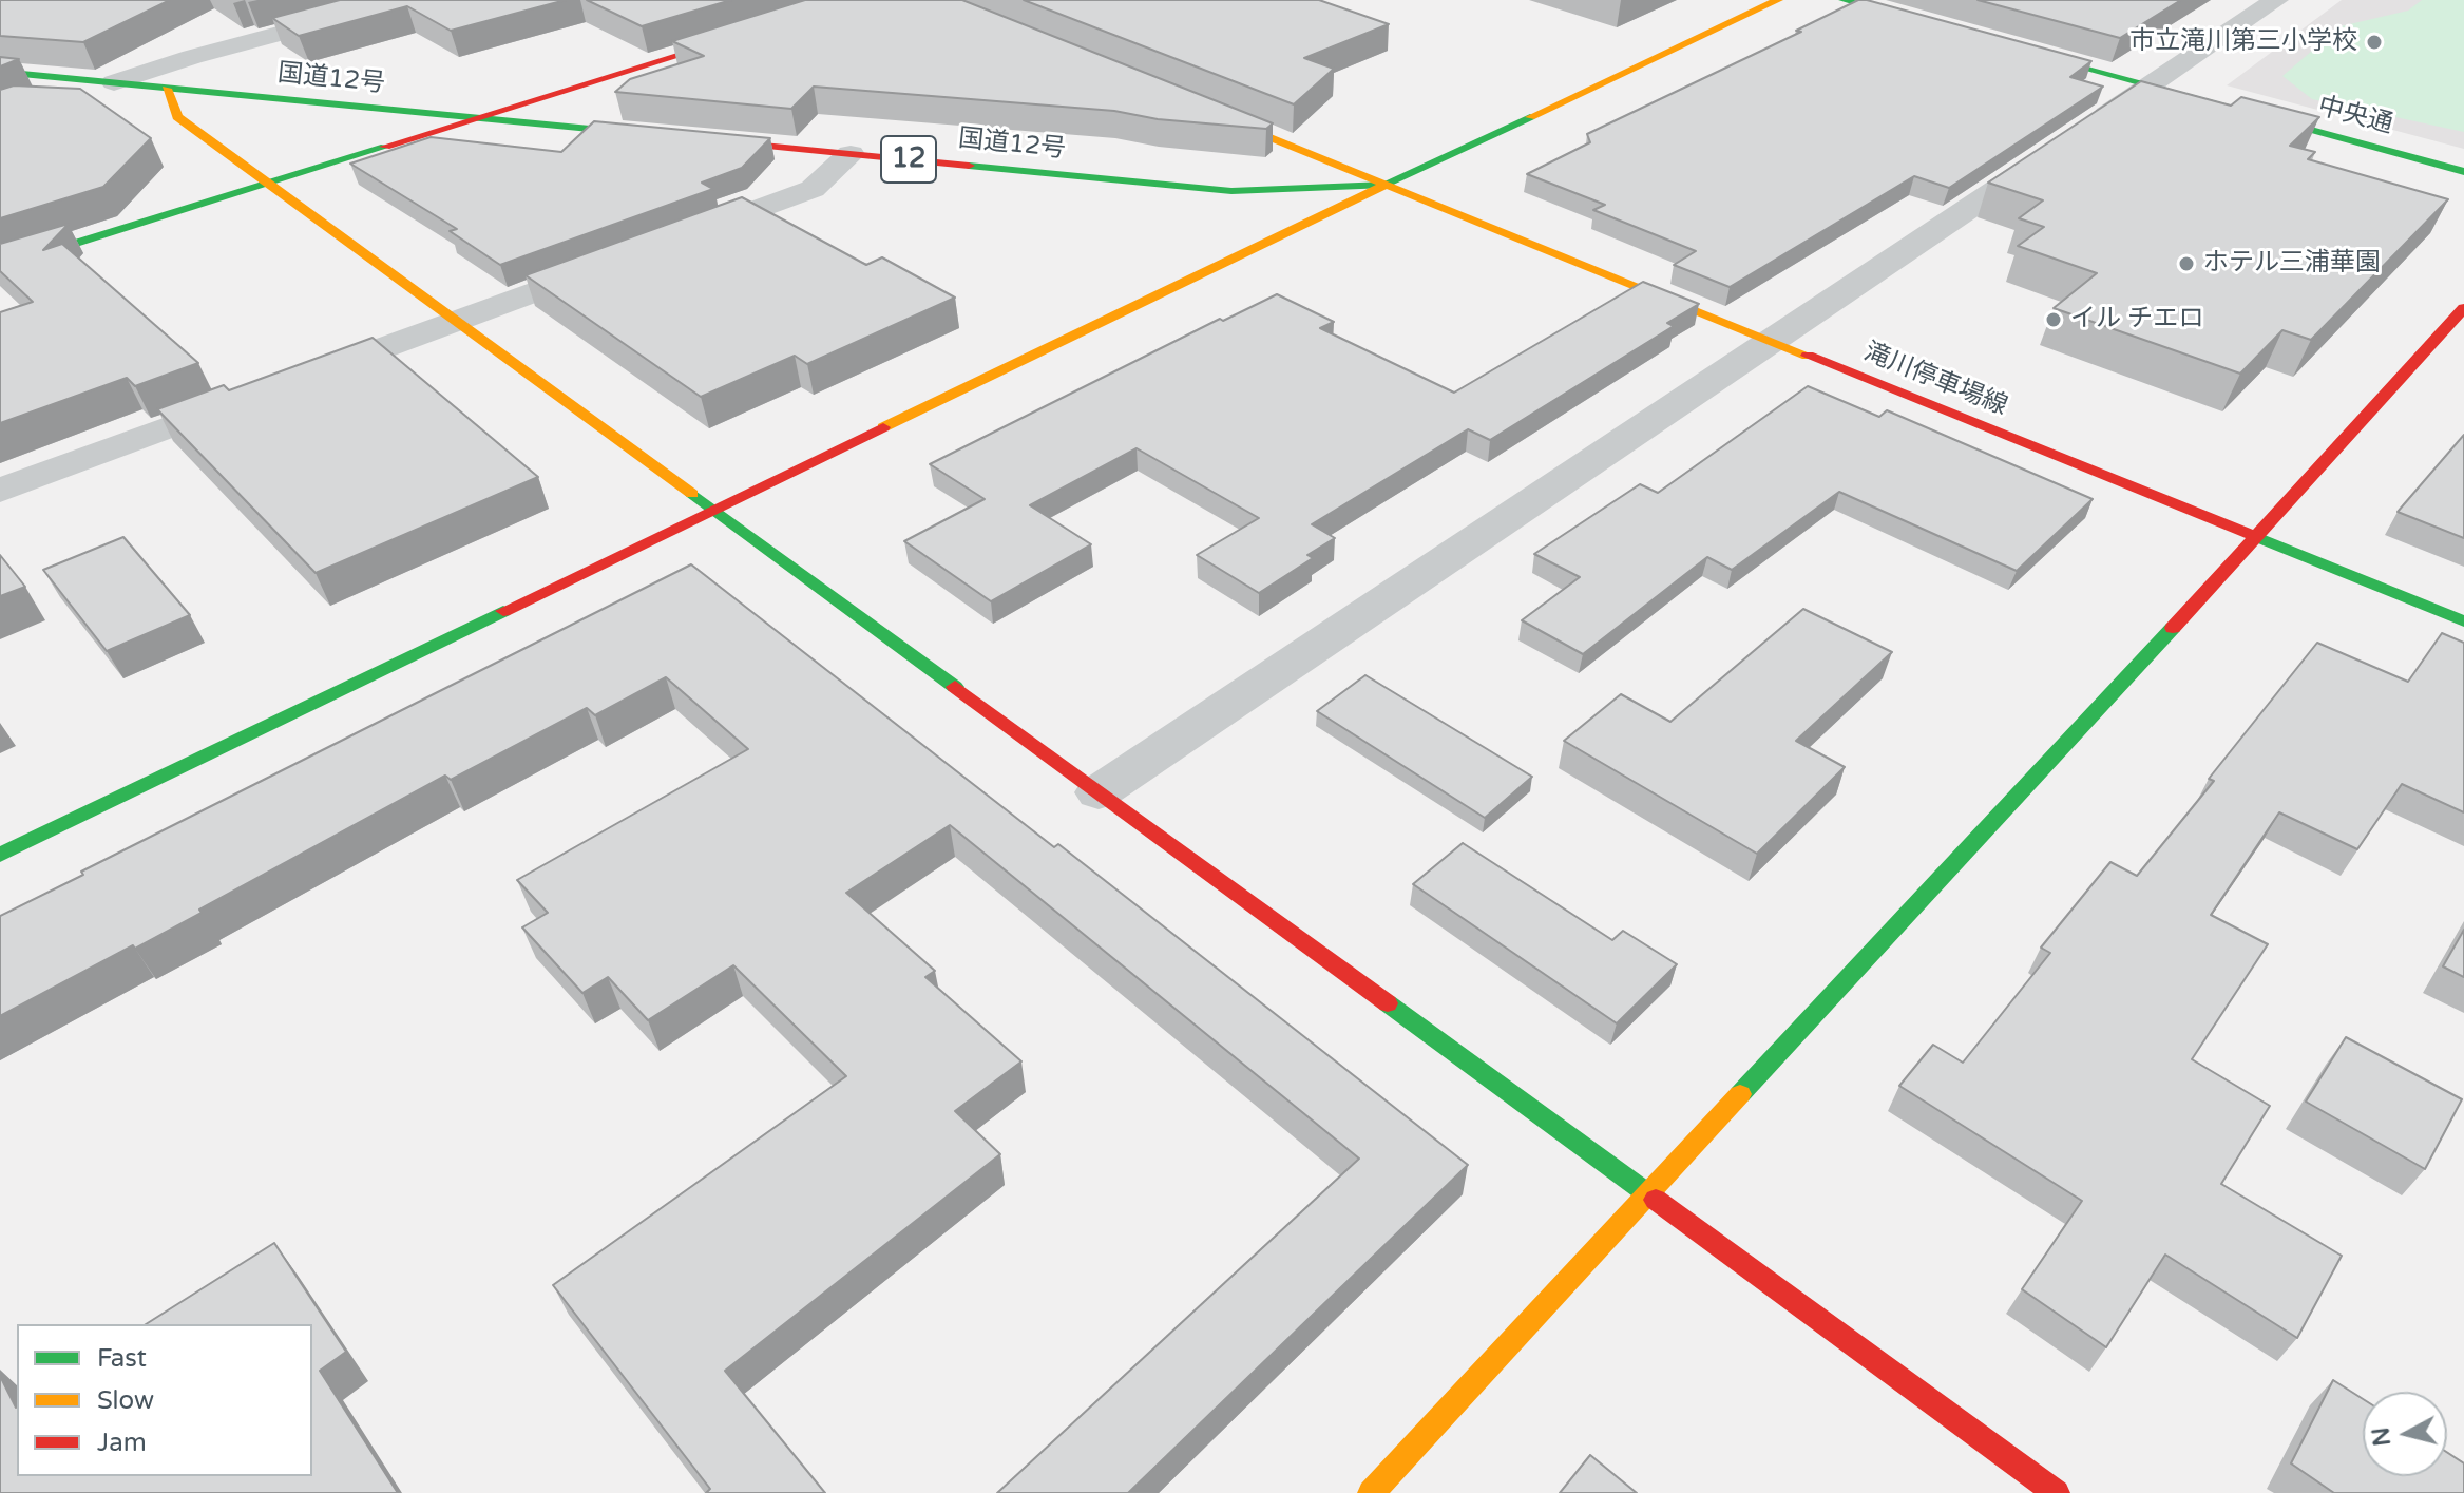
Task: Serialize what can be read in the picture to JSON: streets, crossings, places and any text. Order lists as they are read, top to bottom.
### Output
{
  "streets": {
    "main road": [
      "国道12号",
      "中央通",
      "12",
      "滝川停車場線"
    ]
  },
  "crossings": [
    ["国道12号", "滝川停車場線"]
  ],
  "places": ["市立滝川第三小学校", "ホテル三浦華園", "イル チエロ"],
  "legend": ["Fast", "Slow", "Jam"],
  "north": "left"
}
